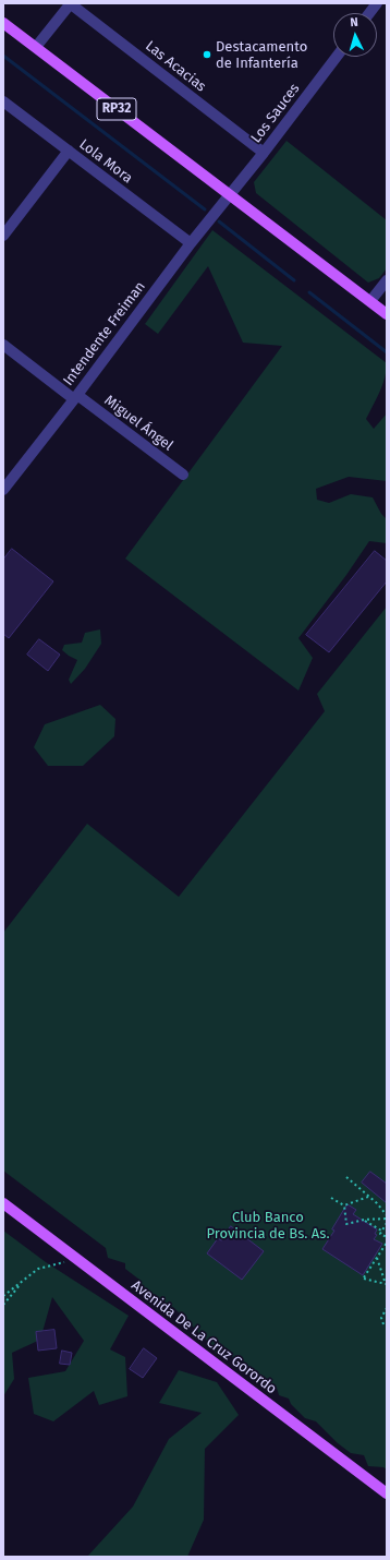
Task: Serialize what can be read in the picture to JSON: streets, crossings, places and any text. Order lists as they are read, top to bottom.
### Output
{
  "streets": {
    "main road": ["RP32", "Avenida De La Cruz Gorordo"],
    "street": [
      "Las Acacias",
      "Los Sauces",
      "Lola Mora",
      "Intendente Freiman",
      "Miguel Ángel"
    ]
  },
  "crossings": [
    ["Las Acacias", "Los Sauces"],
    ["RP32", "Los Sauces"],
    ["RP32", "Intendente Freiman"],
    ["Los Sauces", "Intendente Freiman"],
    ["Lola Mora", "Intendente Freiman"],
    ["Intendente Freiman", "Miguel Ángel"]
  ],
  "parks": ["Club Banco Provincia de Bs. As."],
  "places": ["Destacamento de Infantería"],
  "north": "top"
}
